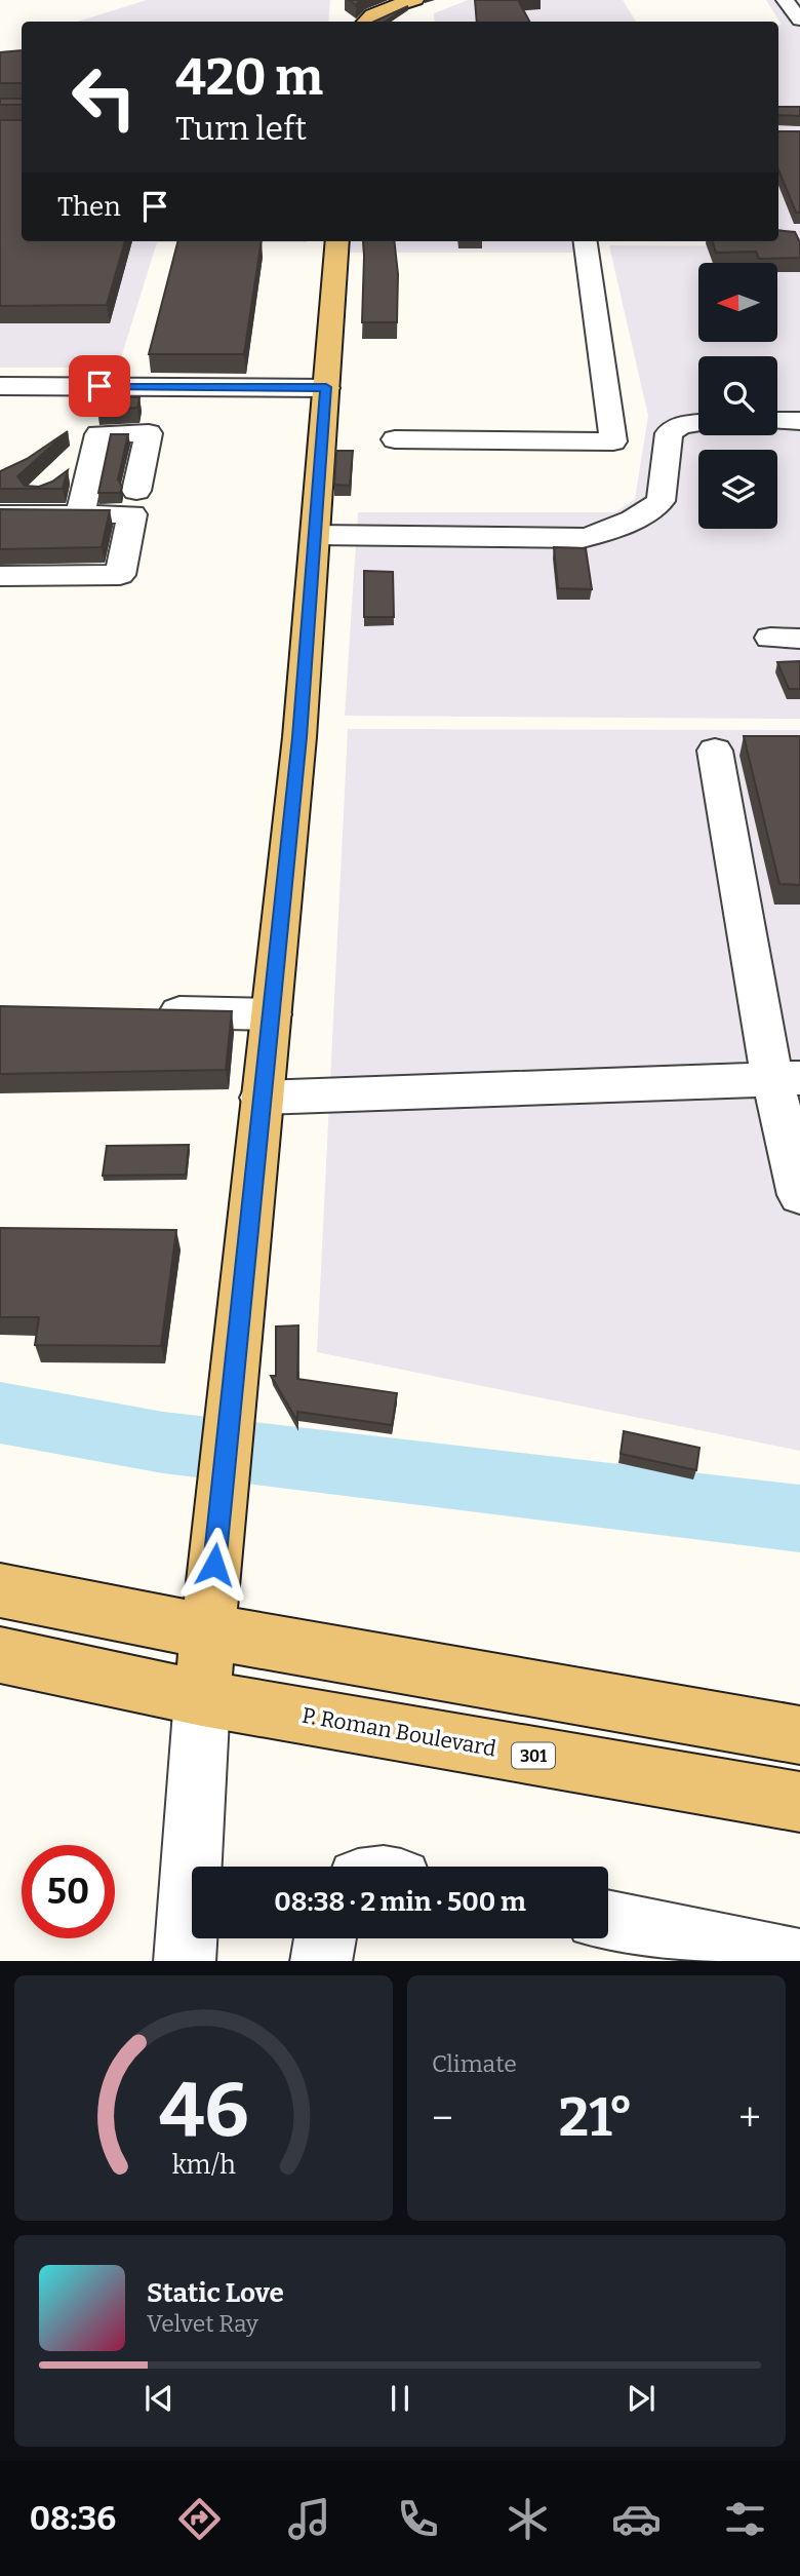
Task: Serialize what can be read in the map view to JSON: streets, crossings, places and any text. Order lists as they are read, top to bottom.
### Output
{
  "streets": {
    "main road": ["P. Roman Boulevard", "301"]
  },
  "north": "left",
  "page": {
    "turn": ["420 m", "Turn left"],
    "then": "Then",
    "limit": "50",
    "trip": "08:38 · 2 min · 500 m",
    "tile": "Climate",
    "heat": ["−", "21°", "+"],
    "song": ["Static Love", "Velvet Ray"],
    "tabs": "08:36",
    "gauge": ["46", "km/h"]
  }
}
